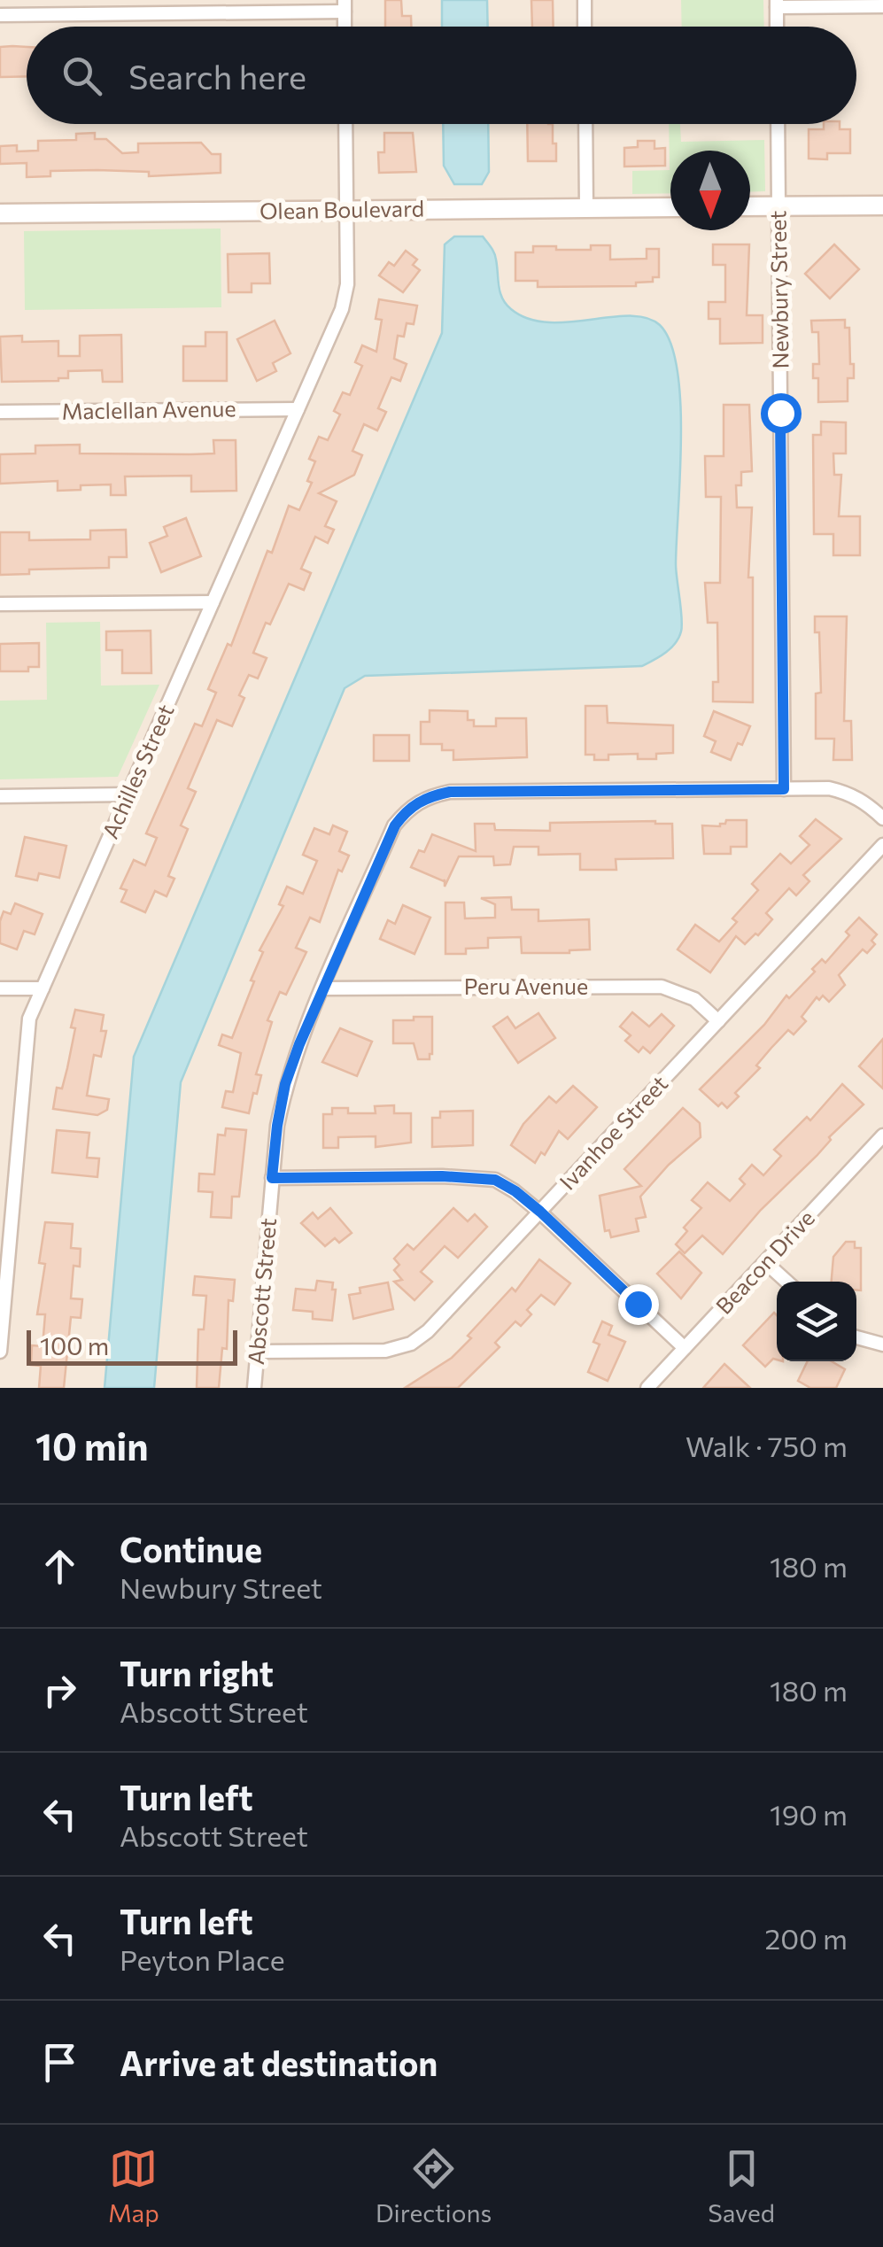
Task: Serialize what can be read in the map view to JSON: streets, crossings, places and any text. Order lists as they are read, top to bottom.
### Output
{
  "streets": {
    "street": [
      "Olean Boulevard",
      "Newbury Street",
      "Maclellan Avenue",
      "Achilles Street",
      "Peru Avenue",
      "Ivanhoe Street",
      "Beacon Drive",
      "Abscott Street"
    ]
  },
  "crossings": [
    ["Olean Boulevard", "Achilles Street"],
    ["Newbury Street", "Abscott Street"],
    ["Maclellan Avenue", "Achilles Street"],
    ["Peru Avenue", "Ivanhoe Street"],
    ["Peru Avenue", "Abscott Street"],
    ["Ivanhoe Street", "Abscott Street"]
  ],
  "scale_bar": "100 m",
  "north": "bottom",
  "page": {
    "search": "Search here",
    "scale": "100 m",
    "heading": ["10 min", "Walk · 750 m"],
    "list": [
      ["Continue", "Newbury Street", "180 m"],
      ["Turn right", "Abscott Street", "180 m"],
      ["Turn left", "Abscott Street", "190 m"],
      ["Turn left", "Peyton Place", "200 m"],
      "Arrive at destination"
    ],
    "nav": ["Map", "Directions", "Saved"]
  }
}
